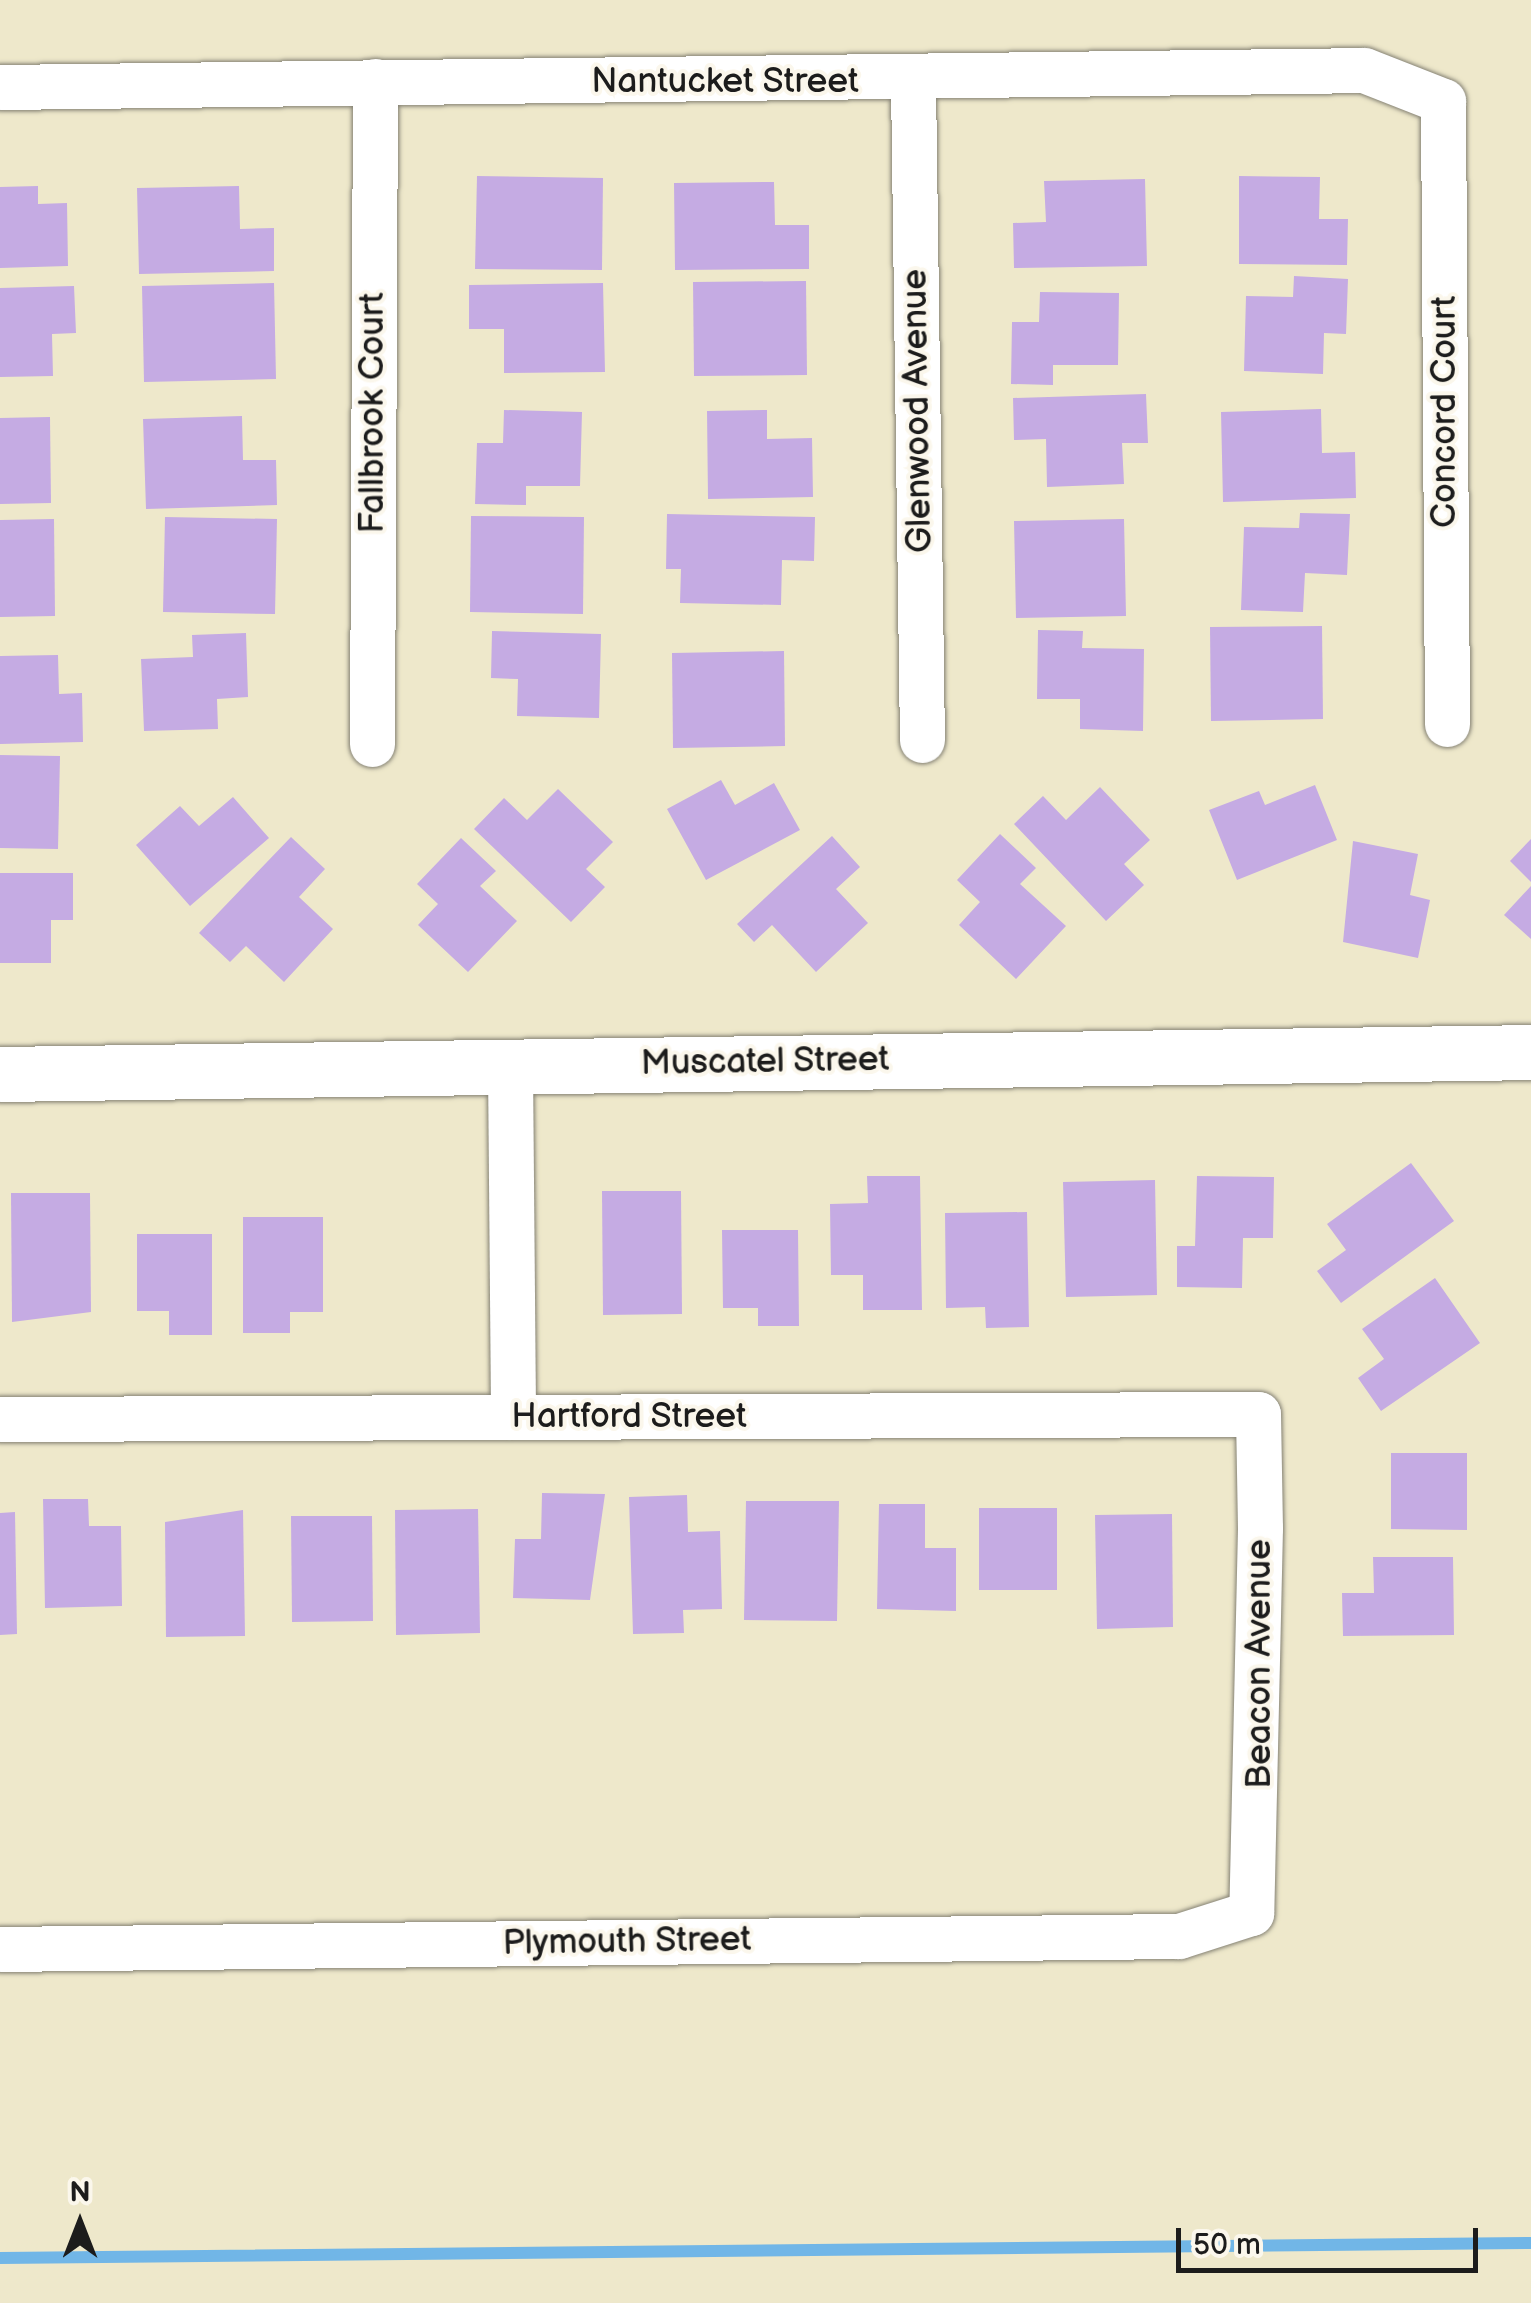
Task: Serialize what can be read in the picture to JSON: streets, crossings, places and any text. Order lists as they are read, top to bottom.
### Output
{
  "streets": {
    "street": [
      "Nantucket Street",
      "Glenwood Avenue",
      "Concord Court",
      "Fallbrook Court",
      "Muscatel Street",
      "Hartford Street",
      "Beacon Avenue",
      "Plymouth Street"
    ]
  },
  "crossings": [
    ["Nantucket Street", "Glenwood Avenue"],
    ["Nantucket Street", "Concord Court"],
    ["Nantucket Street", "Fallbrook Court"],
    ["Hartford Street", "Beacon Avenue"],
    ["Beacon Avenue", "Plymouth Street"]
  ],
  "scale_bar": "50 m",
  "north": "top"
}
